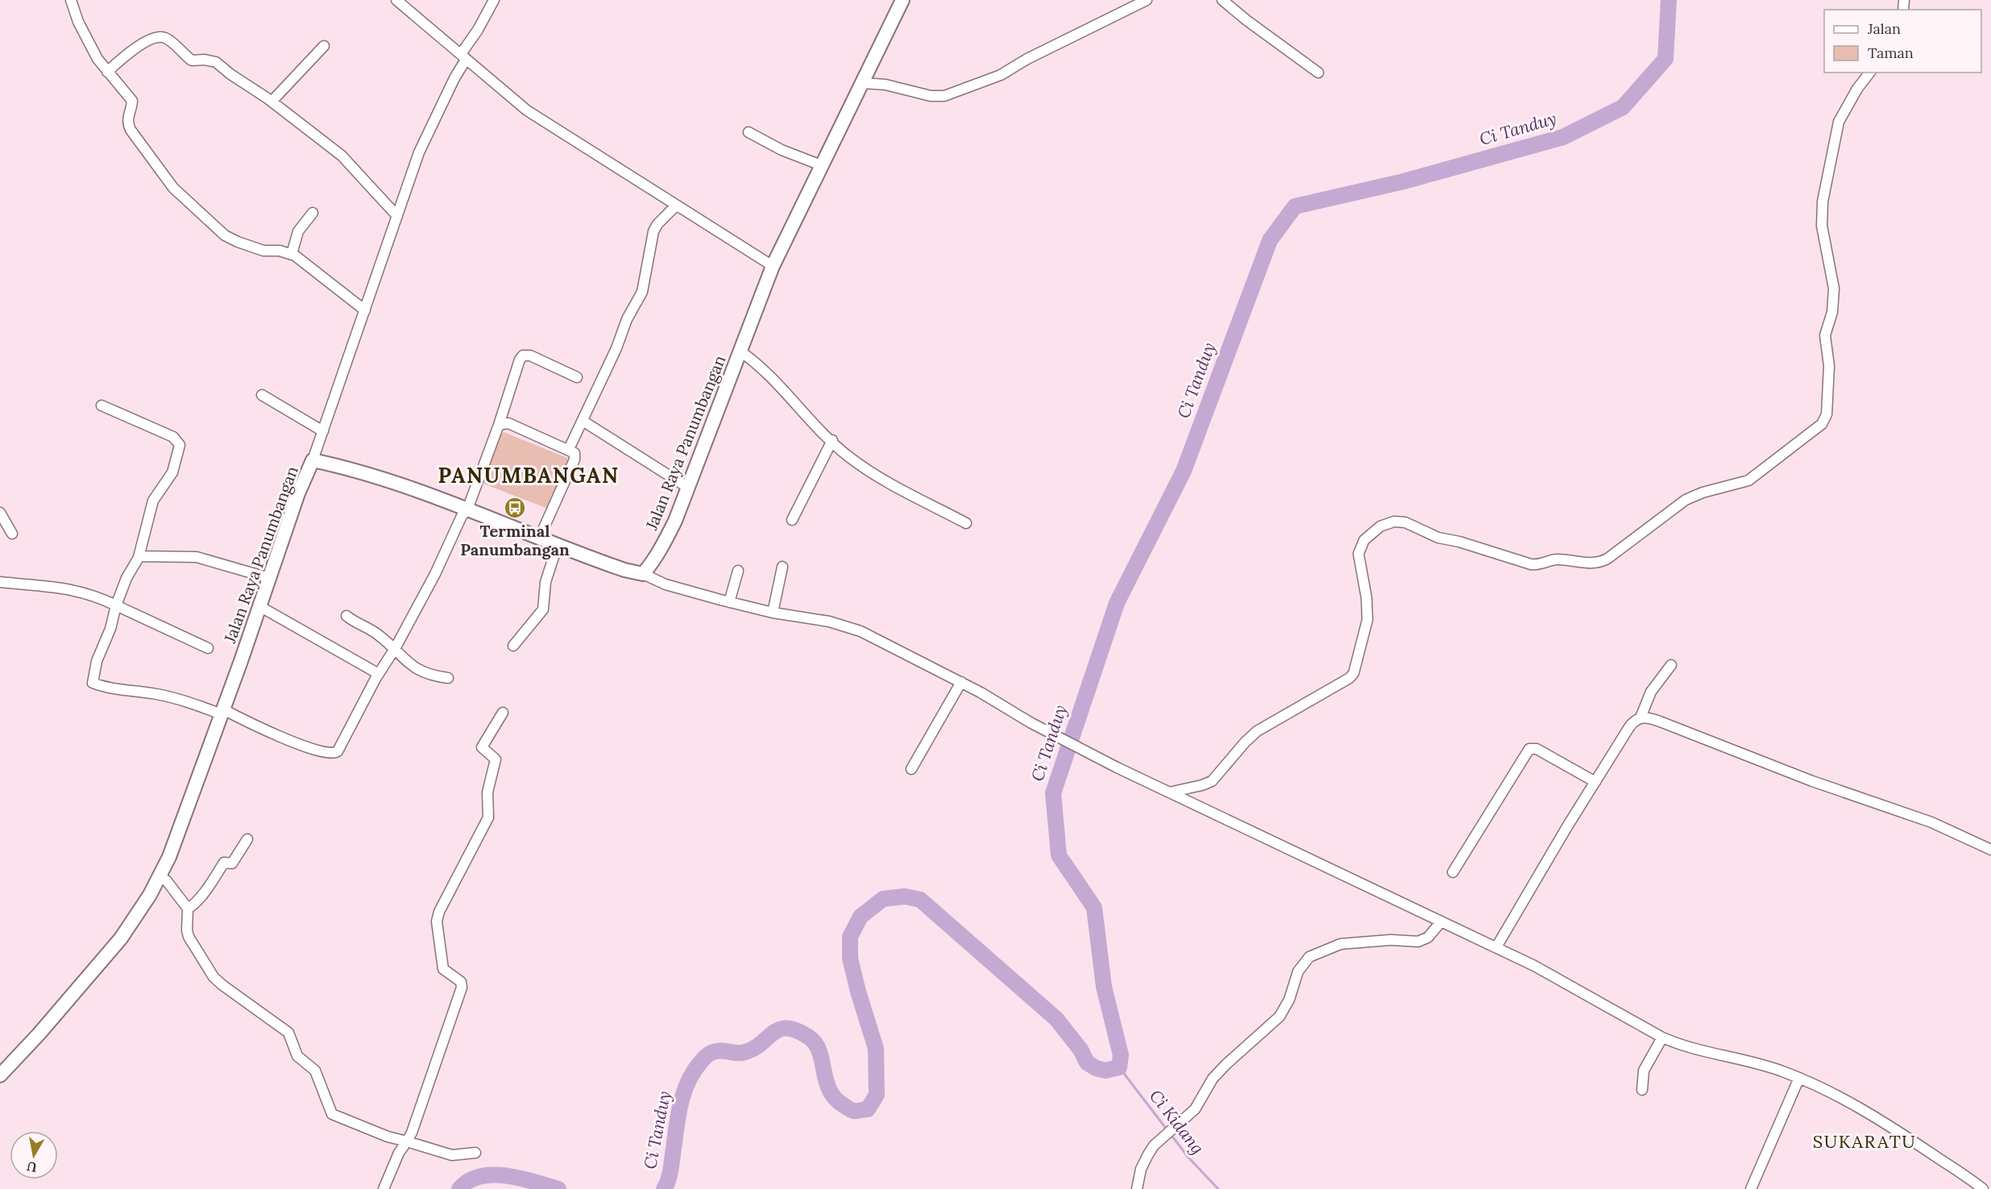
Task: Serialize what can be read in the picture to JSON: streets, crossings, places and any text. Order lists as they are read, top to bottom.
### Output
{
  "streets": {
    "main road": ["Jalan Raya Panumbangan"]
  },
  "districts": ["PANUMBANGAN", "SUKARATU"],
  "water": ["Ci Tanduy", "Ci Kidang"],
  "places": {
    "bus stop": ["Terminal Panumbangan"]
  },
  "legend": ["Jalan", "Taman"],
  "north": "bottom"
}
